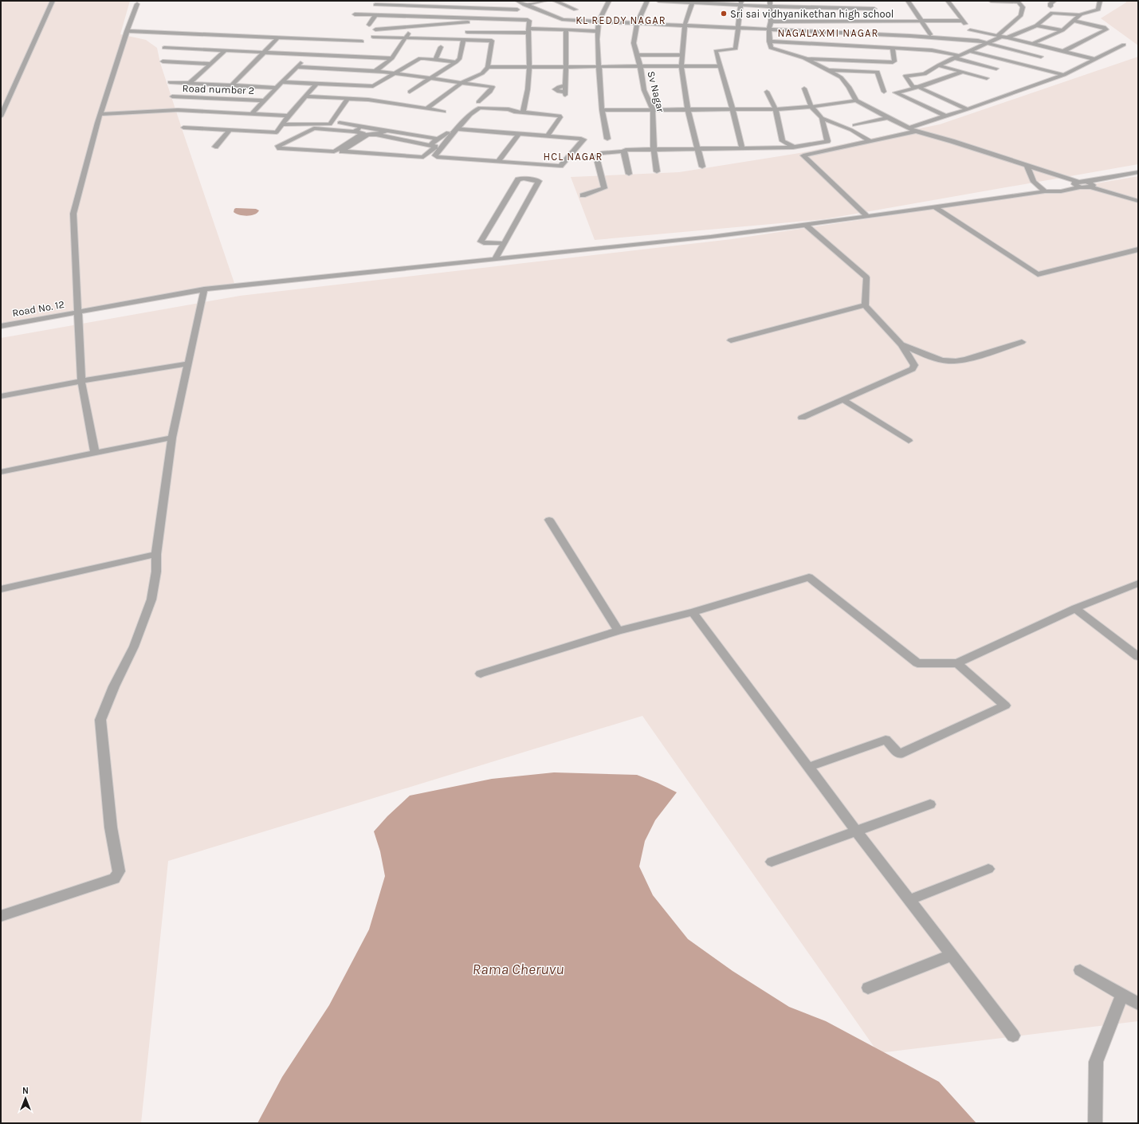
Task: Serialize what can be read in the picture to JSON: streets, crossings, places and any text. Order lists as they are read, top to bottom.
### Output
{
  "streets": {
    "street": ["Road number 2", "Sv Nagar", "Road No. 12"]
  },
  "districts": ["KL REDDY NAGAR", "NAGALAXMI NAGAR", "HCL NAGAR"],
  "water": ["Rama Cheruvu"],
  "places": ["Sri sai vidhyanikethan high school"],
  "north": "top"
}
